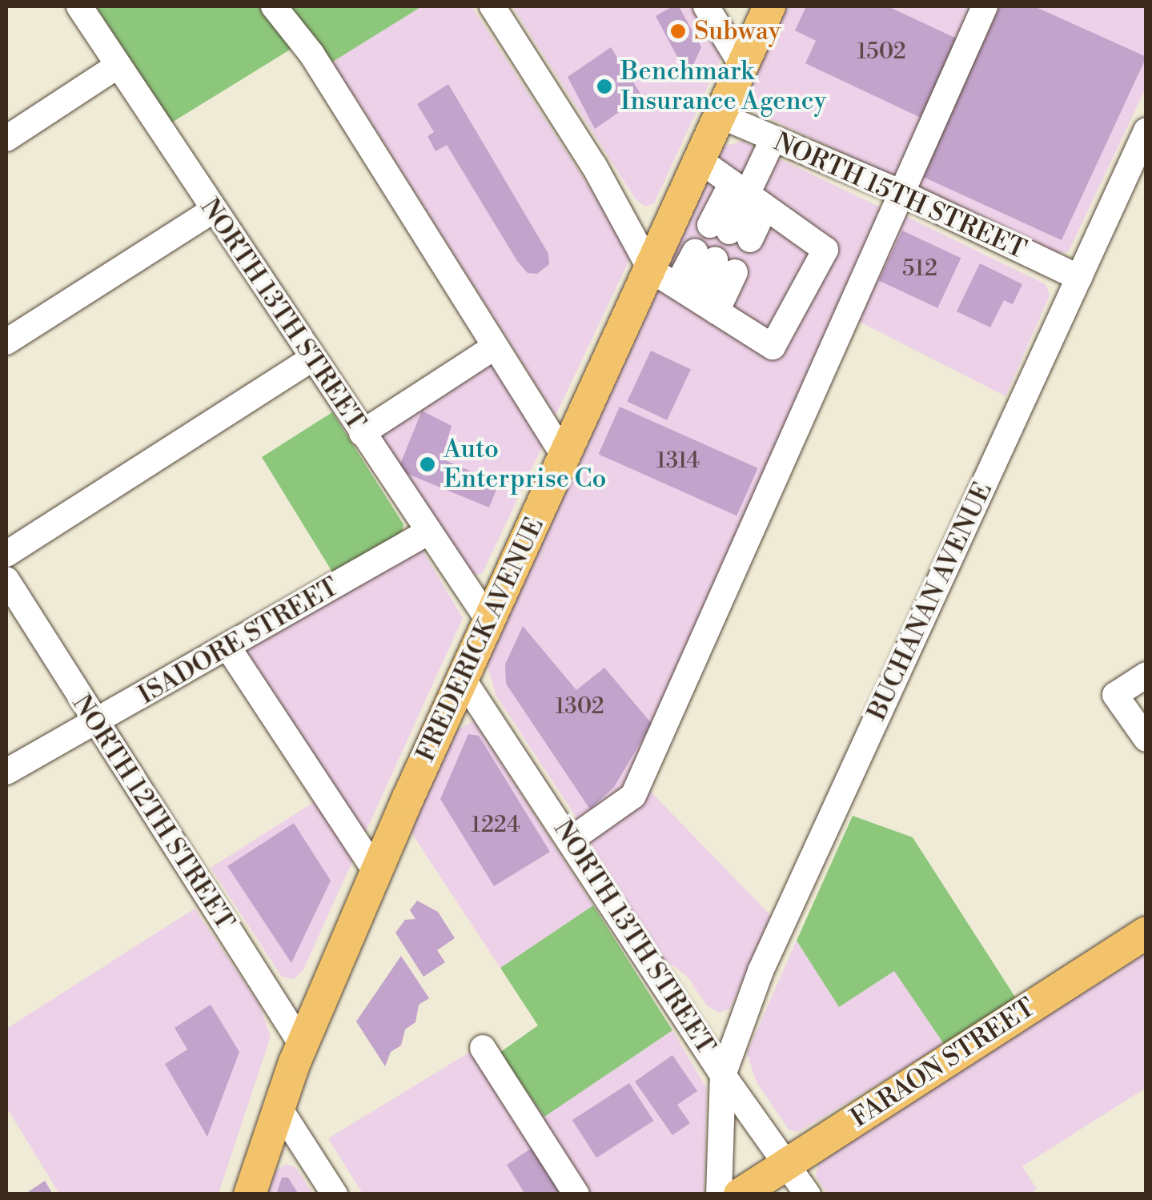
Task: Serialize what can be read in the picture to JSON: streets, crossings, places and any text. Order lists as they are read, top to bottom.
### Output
{
  "streets": {
    "main road": ["FREDERICK AVENUE", "FARAON STREET"],
    "street": [
      "NORTH 15TH STREET",
      "NORTH 13TH STREET",
      "BUCHANAN AVENUE",
      "ISADORE STREET",
      "NORTH 12TH STREET"
    ]
  },
  "crossings": [
    ["NORTH 15TH STREET", "BUCHANAN AVENUE"],
    ["NORTH 15TH STREET", "FREDERICK AVENUE"],
    ["NORTH 13TH STREET", "BUCHANAN AVENUE"],
    ["NORTH 13TH STREET", "FREDERICK AVENUE"],
    ["NORTH 13TH STREET", "ISADORE STREET"],
    ["NORTH 13TH STREET", "FARAON STREET"],
    ["FREDERICK AVENUE", "NORTH 12TH STREET"],
    ["ISADORE STREET", "NORTH 12TH STREET"]
  ],
  "places": ["Subway", "Benchmark Insurance Agency", "Auto Enterprise Co"],
  "house_numbers": [
    "1502",
    "512",
    "1314",
    "1302",
    "1224"
  ]
}
